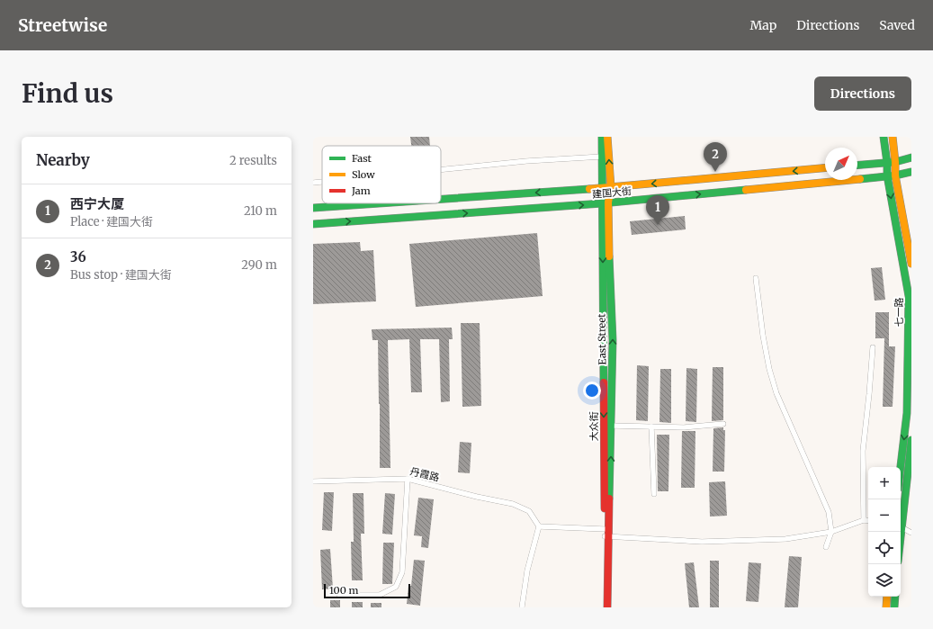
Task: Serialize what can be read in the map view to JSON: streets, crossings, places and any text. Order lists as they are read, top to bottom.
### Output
{
  "streets": {
    "main road": [
      "建国大街",
      "七一路",
      "East Street",
      "大众街"
    ],
    "street": ["丹霞路"]
  },
  "crossings": [
    ["建国大街", "七一路"],
    ["建国大街", "East Street"],
    ["建国大街", "大众街"],
    ["East Street", "大众街"]
  ],
  "one_way": ["East Street", "大众街"],
  "legend": ["Fast", "Slow", "Jam"],
  "scale_bar": "100 m",
  "north": "top right",
  "page": {
    "header": "Streetwise",
    "nav": ["Map", "Directions", "Saved"],
    "buttons": "Directions",
    "title": "Find us",
    "heading": ["Nearby", "2 results"],
    "pins": ["2", "1"],
    "list": [
      {
        "mark": "1",
        "name": "西宁大厦",
        "note": "Place · 建国大街",
        "value": "210 m"
      },
      {
        "mark": "2",
        "name": "36",
        "note": "Bus stop · 建国大街",
        "value": "290 m"
      }
    ],
    "map_buttons": ["+", "−"],
    "scale": "100 m"
  }
}
